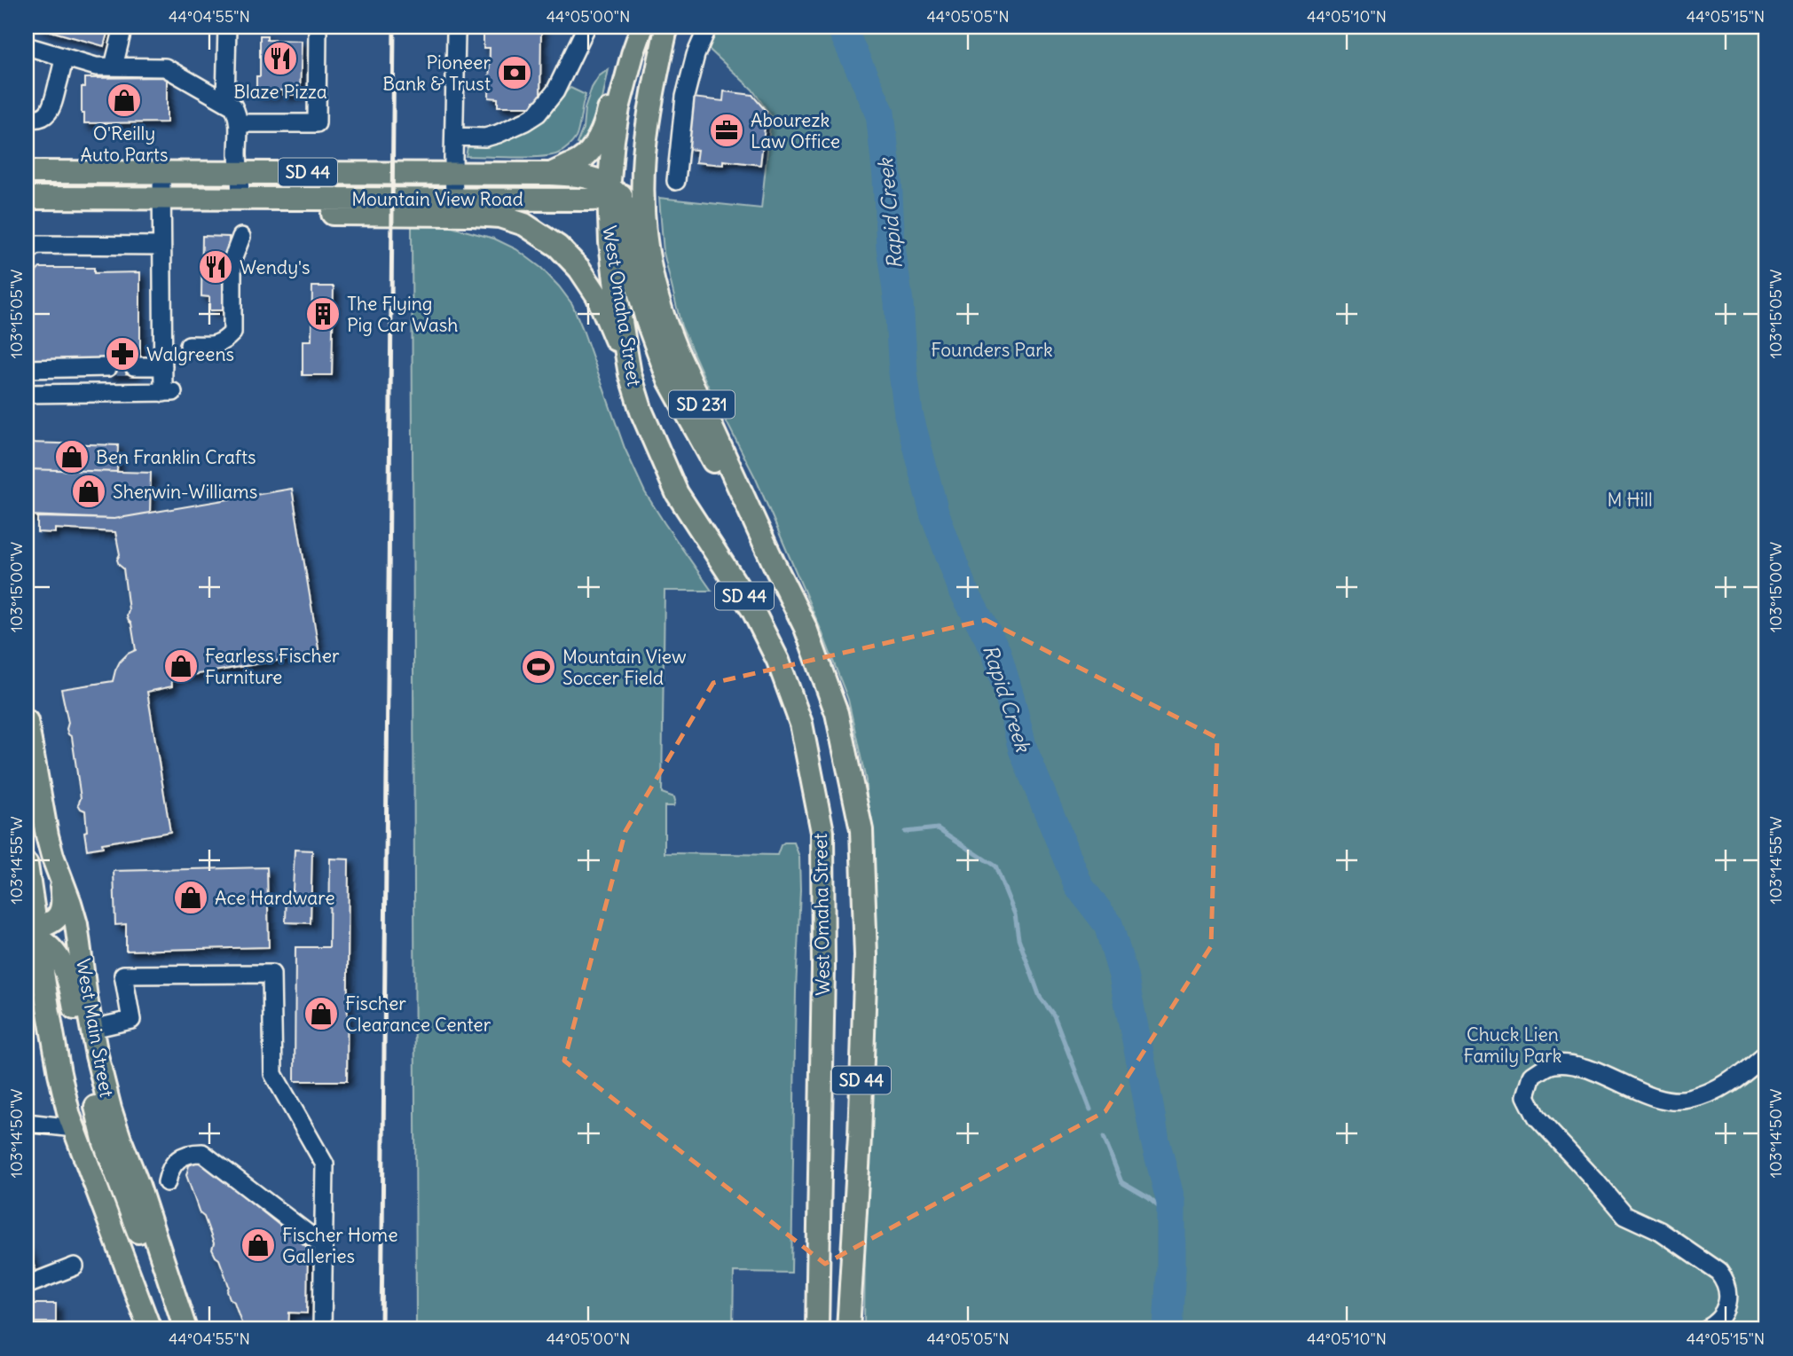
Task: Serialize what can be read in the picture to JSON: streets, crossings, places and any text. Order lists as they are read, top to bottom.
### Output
{
  "streets": {
    "main road": [
      "SD 44",
      "Mountain View Road",
      "West Omaha Street",
      "SD 231",
      "West Main Street"
    ]
  },
  "crossings": [
    ["SD 44", "Mountain View Road"],
    ["SD 44", "West Omaha Street"],
    ["Mountain View Road", "West Omaha Street"]
  ],
  "water": ["Rapid Creek"],
  "parks": ["Founders Park", "M Hill", "Chuck Lien Family Park"],
  "places": {
    "restaurant": ["Blaze Pizza", "Wendy's"],
    "bank": ["Pioneer Bank & Trust"],
    "shop": [
      "O'Reilly Auto Parts",
      "Ben Franklin Crafts",
      "Sherwin-Williams",
      "Fearless Fischer Furniture",
      "Ace Hardware",
      "Fischer Clearance Center",
      "Fischer Home Galleries"
    ],
    "office": ["Abourezk Law Office"],
    "building": ["The Flying Pig Car Wash"],
    "pharmacy": ["Walgreens"],
    "sports": ["Mountain View Soccer Field"]
  },
  "coordinates": [
    "44°04'55\"N",
    "44°05'00\"N",
    "44°05'05\"N",
    "44°05'10\"N",
    "44°05'15\"N",
    "103°15'05\"W",
    "103°15'00\"W",
    "103°14'55\"W",
    "103°14'50\"W"
  ]
}
